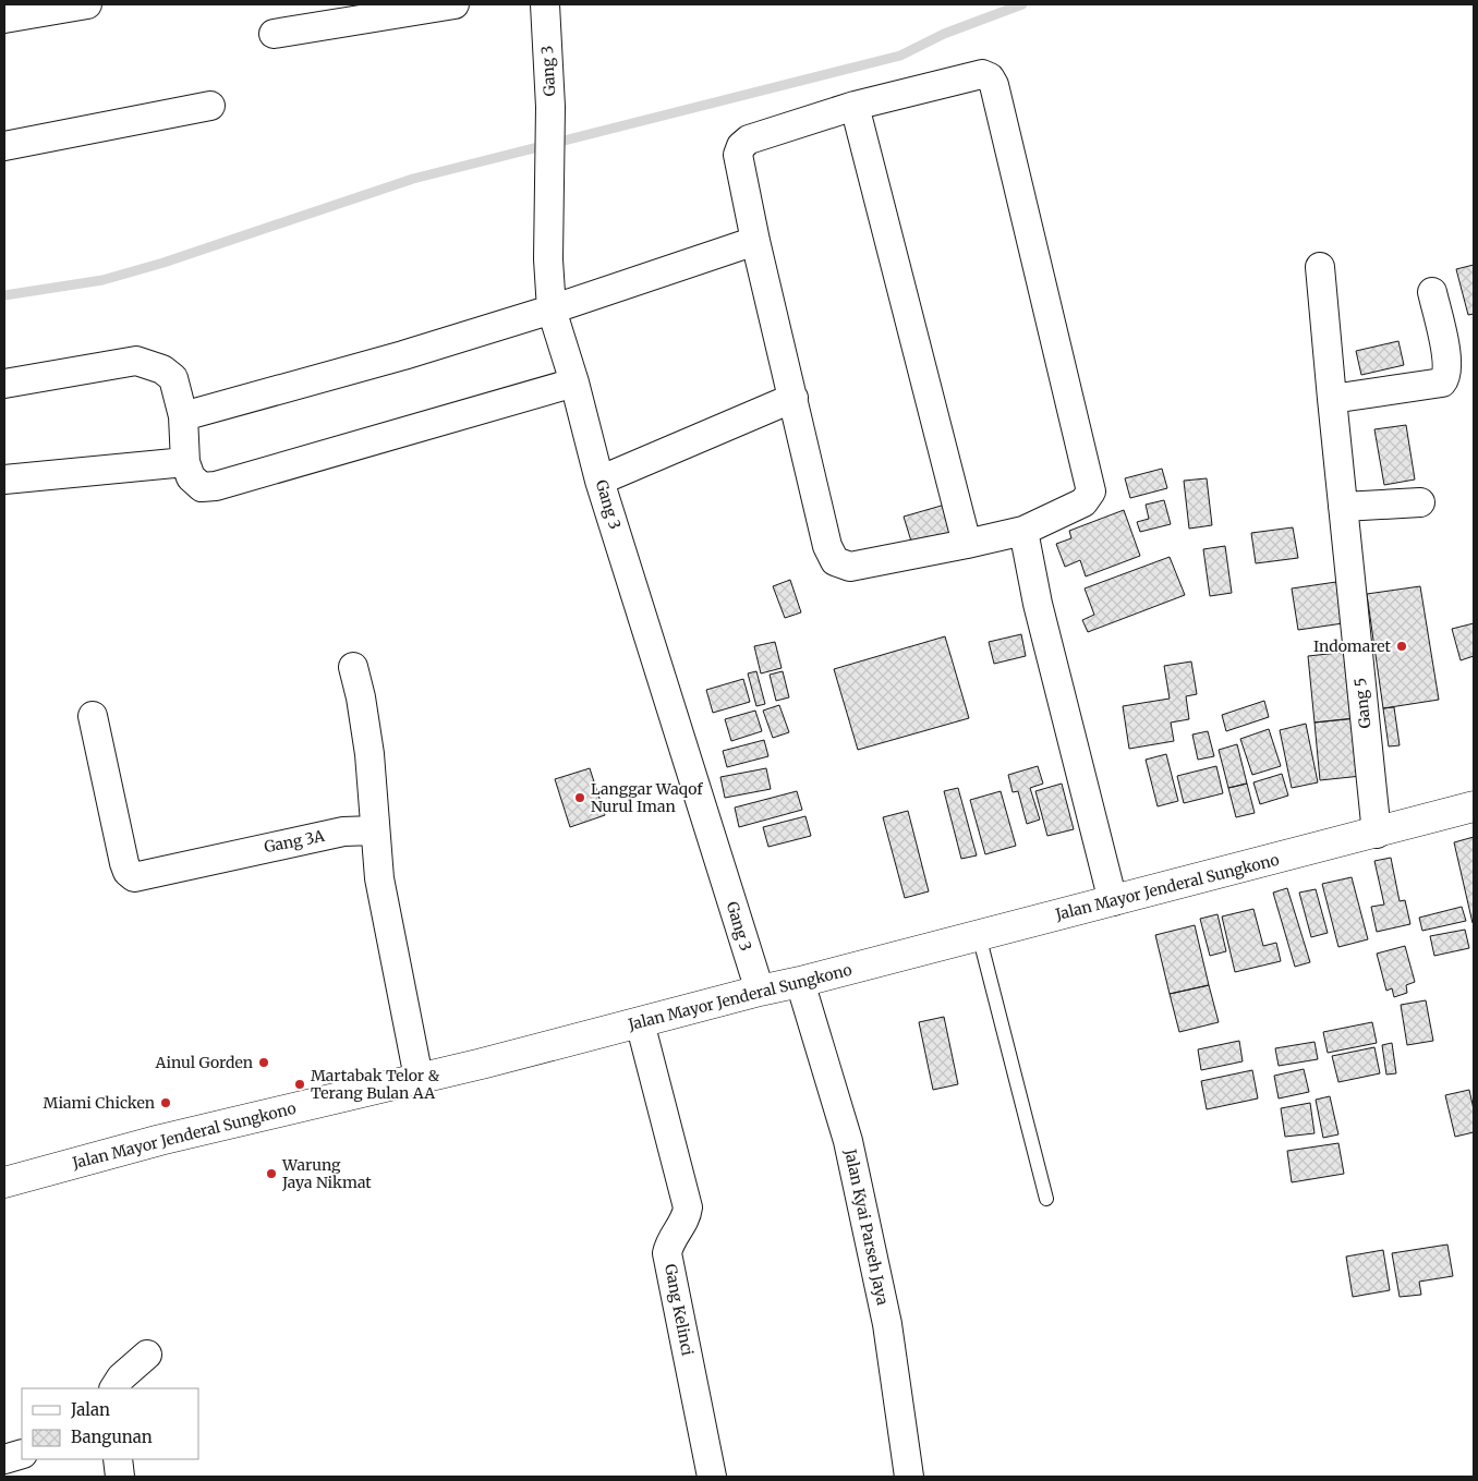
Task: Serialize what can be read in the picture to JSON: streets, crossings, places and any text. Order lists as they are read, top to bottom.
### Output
{
  "streets": {
    "main road": ["Jalan Mayor Jenderal Sungkono"],
    "street": [
      "Gang 3",
      "Gang 5",
      "Gang 3A",
      "Jalan Kyai Parseh Jaya",
      "Gang Kelinci"
    ]
  },
  "crossings": [
    ["Gang 3", "Jalan Mayor Jenderal Sungkono"],
    ["Gang 5", "Jalan Mayor Jenderal Sungkono"],
    ["Jalan Mayor Jenderal Sungkono", "Jalan Kyai Parseh Jaya"],
    ["Jalan Mayor Jenderal Sungkono", "Gang Kelinci"]
  ],
  "places": [
    "Indomaret",
    "Langgar Waqof Nurul Iman",
    "Ainul Gorden",
    "Martabak Telor & Terang Bulan AA",
    "Miami Chicken",
    "Warung Jaya Nikmat"
  ],
  "legend": ["Jalan", "Bangunan"]
}
